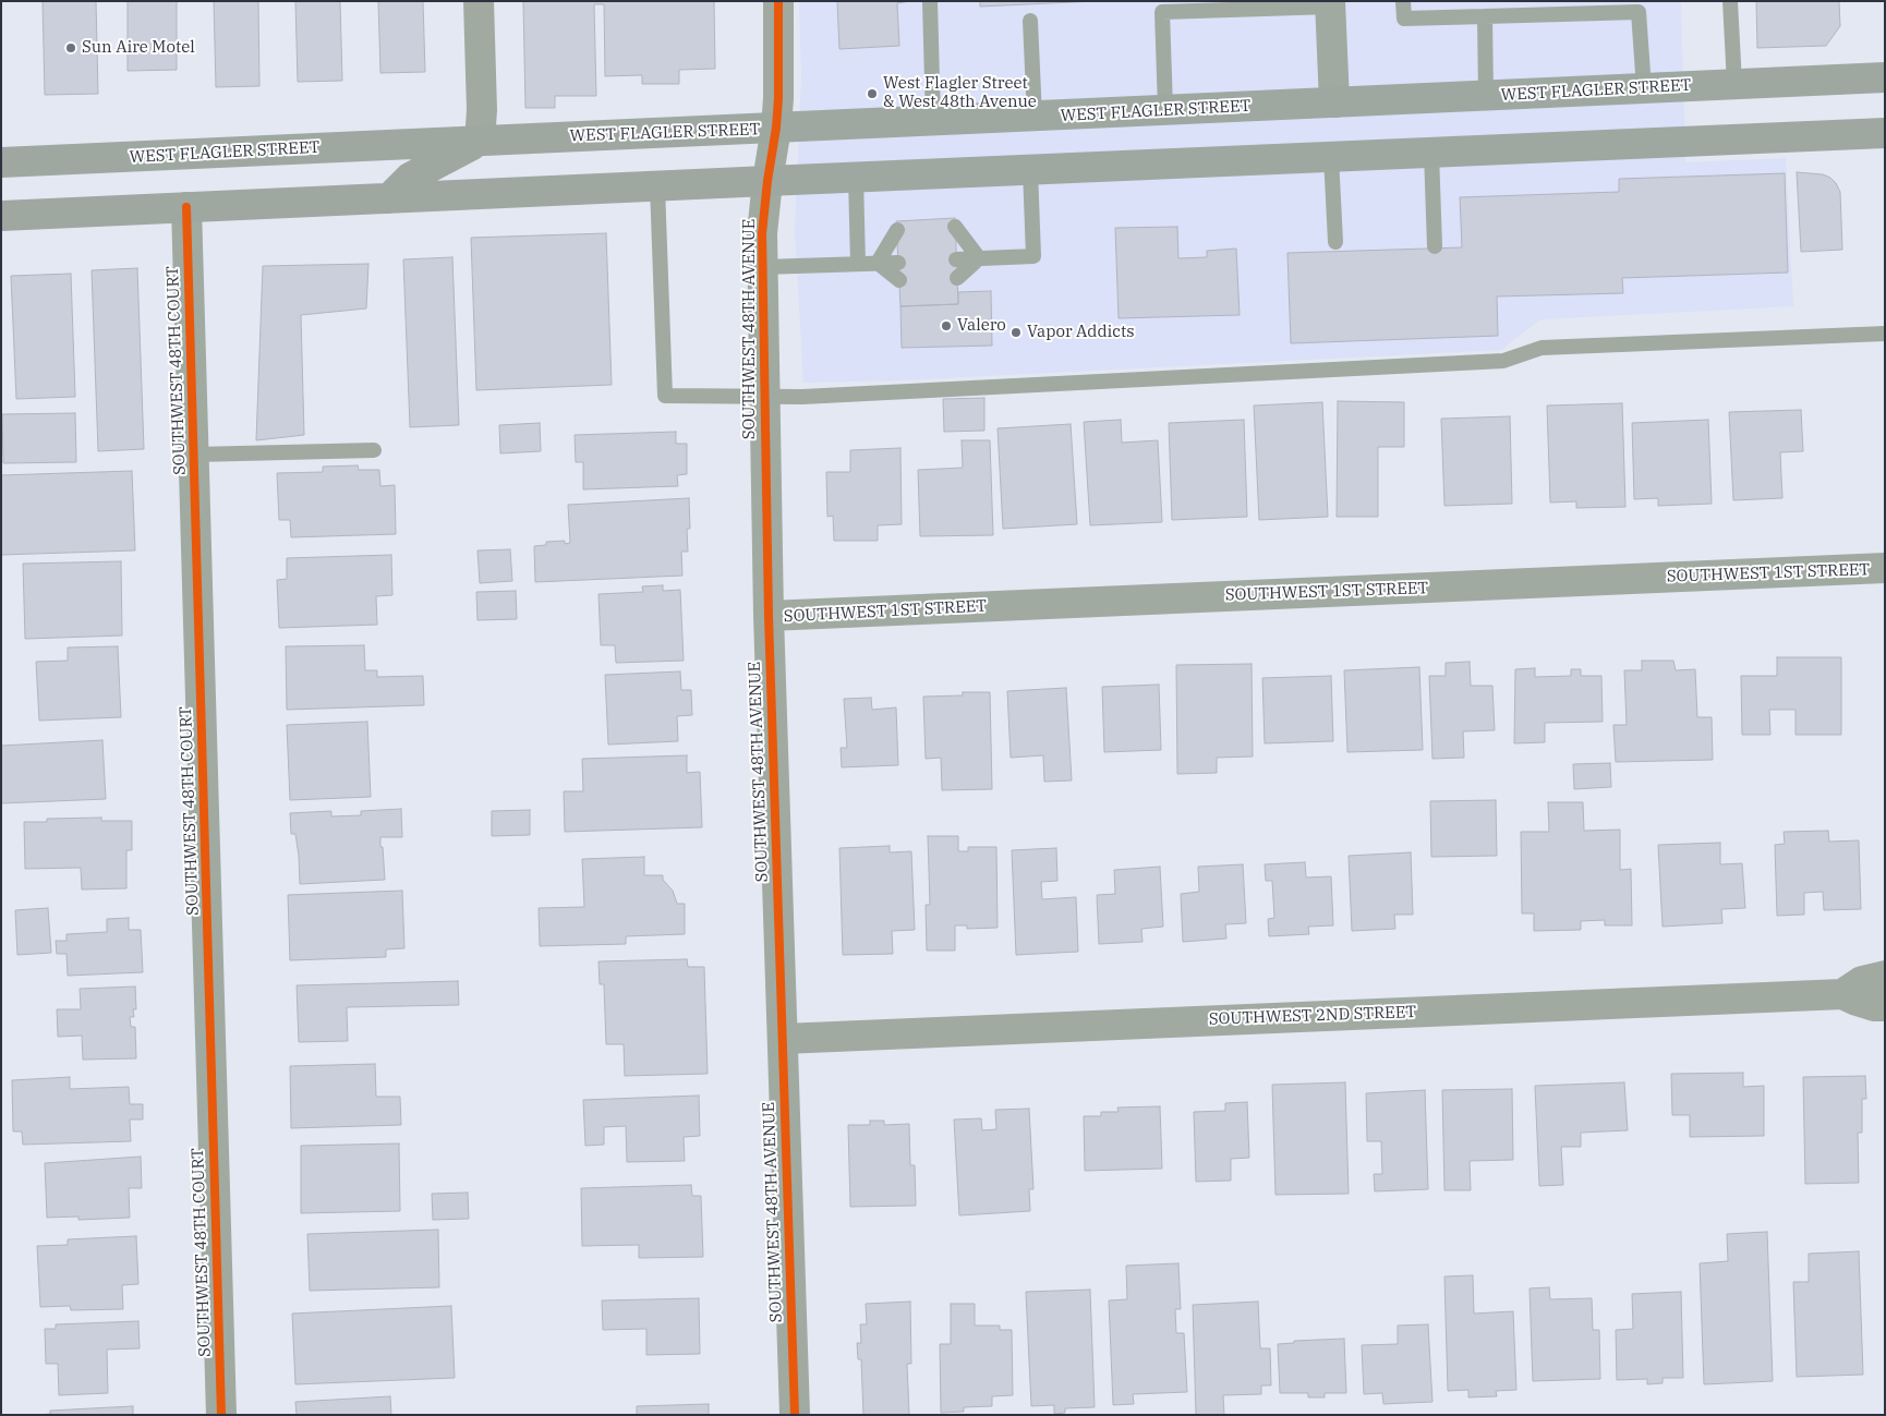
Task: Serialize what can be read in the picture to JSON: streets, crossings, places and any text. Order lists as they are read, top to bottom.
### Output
{
  "streets": {
    "main road": ["WEST FLAGLER STREET"],
    "street": [
      "SOUTHWEST 48TH AVENUE",
      "SOUTHWEST 48TH COURT",
      "SOUTHWEST 1ST STREET",
      "SOUTHWEST 2ND STREET"
    ]
  },
  "crossings": [
    ["WEST FLAGLER STREET", "SOUTHWEST 48TH AVENUE"],
    ["SOUTHWEST 48TH AVENUE", "SOUTHWEST 1ST STREET"],
    ["SOUTHWEST 48TH AVENUE", "SOUTHWEST 2ND STREET"]
  ],
  "places": [
    "Sun Aire Motel",
    "West Flagler Street & West 48th Avenue",
    "Valero",
    "Vapor Addicts"
  ]
}
